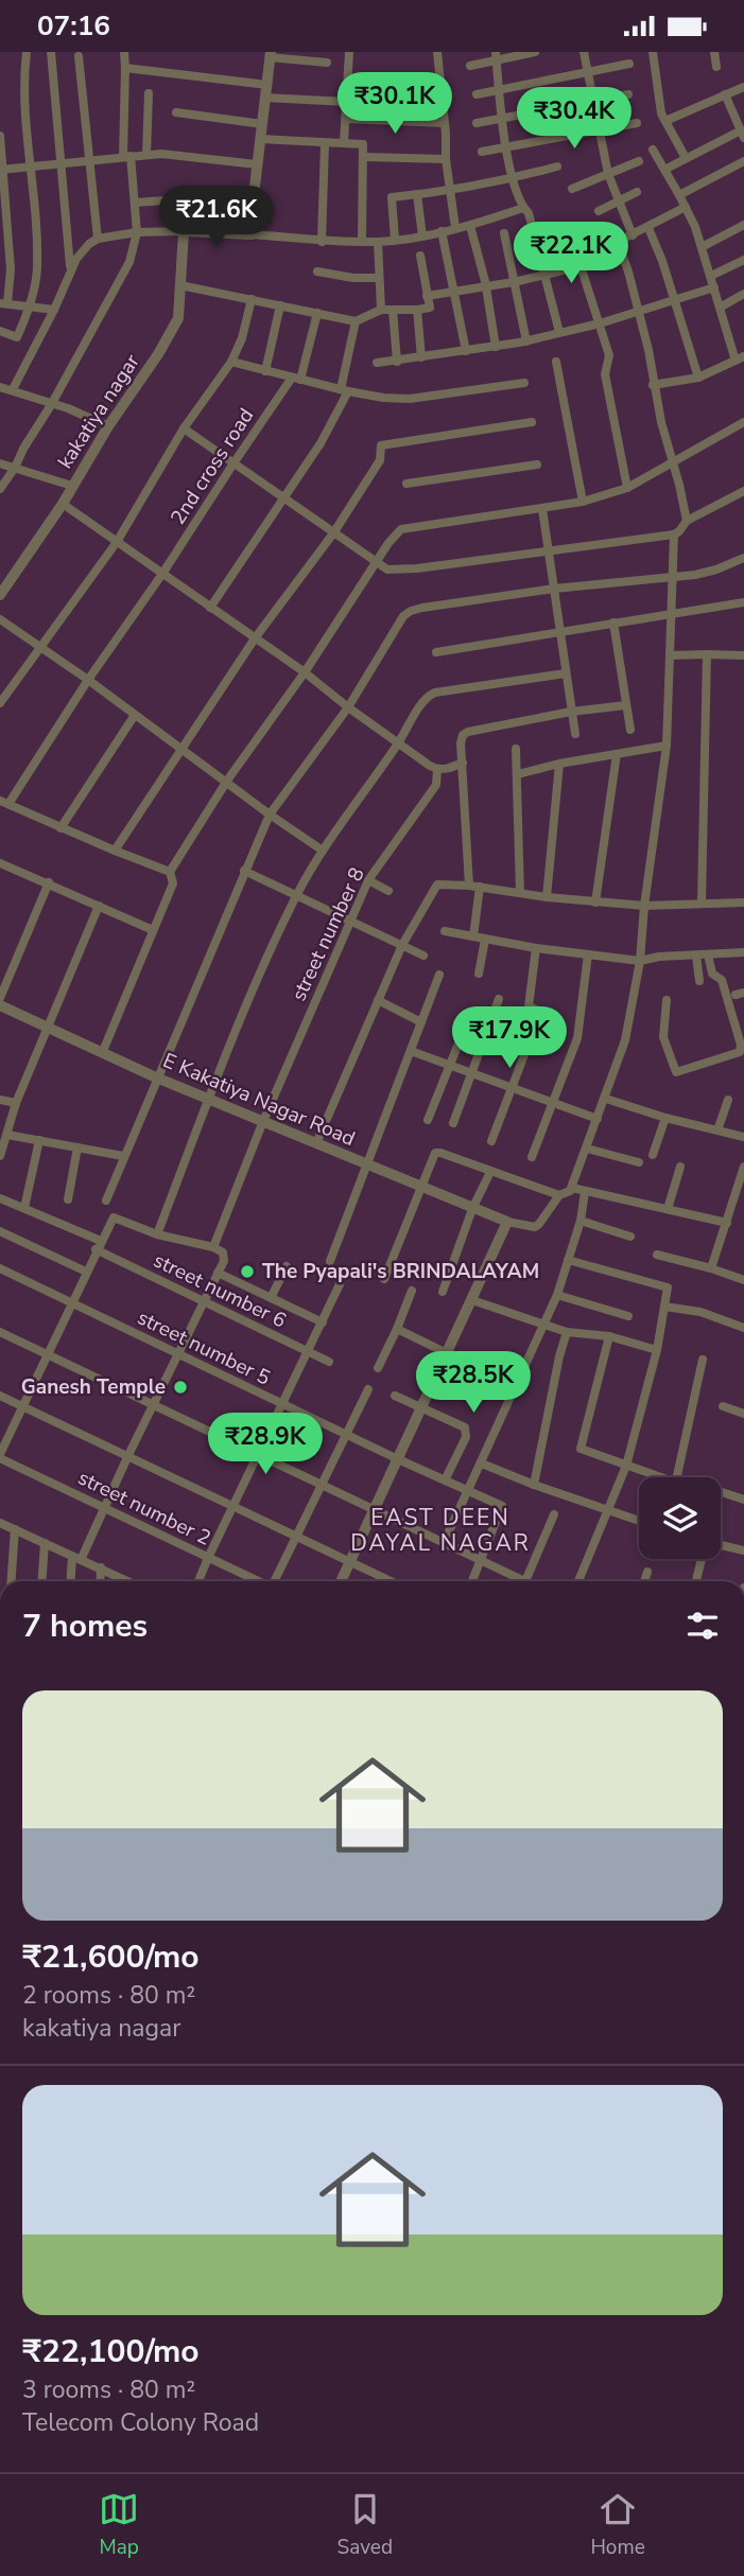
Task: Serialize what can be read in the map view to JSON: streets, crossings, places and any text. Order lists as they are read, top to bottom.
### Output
{
  "streets": {
    "street": [
      "kakatiya nagar",
      "2nd cross road",
      "street number 8",
      "E Kakatiya Nagar Road",
      "street number 6",
      "street number 5",
      "street number 2"
    ]
  },
  "crossings": [
    ["street number 8", "E Kakatiya Nagar Road"]
  ],
  "districts": ["EAST DEEN DAYAL NAGAR"],
  "places": ["The Pyapali's BRINDALAYAM", "Ganesh Temple"],
  "page": {
    "status": "07:16",
    "price": [
      "₹30.1K",
      "₹30.4K",
      "₹21.6K",
      "₹22.1K",
      "₹17.9K",
      "₹28.5K",
      "₹28.9K"
    ],
    "heading": "7 homes",
    "list": [
      {
        "name": "₹21,600/mo",
        "note": "2 rooms · 80 m² · kakatiya nagar"
      },
      {
        "name": "₹22,100/mo",
        "note": "3 rooms · 80 m² · Telecom Colony Road"
      }
    ],
    "tabs": ["Map", "Saved", "Home"]
  }
}
